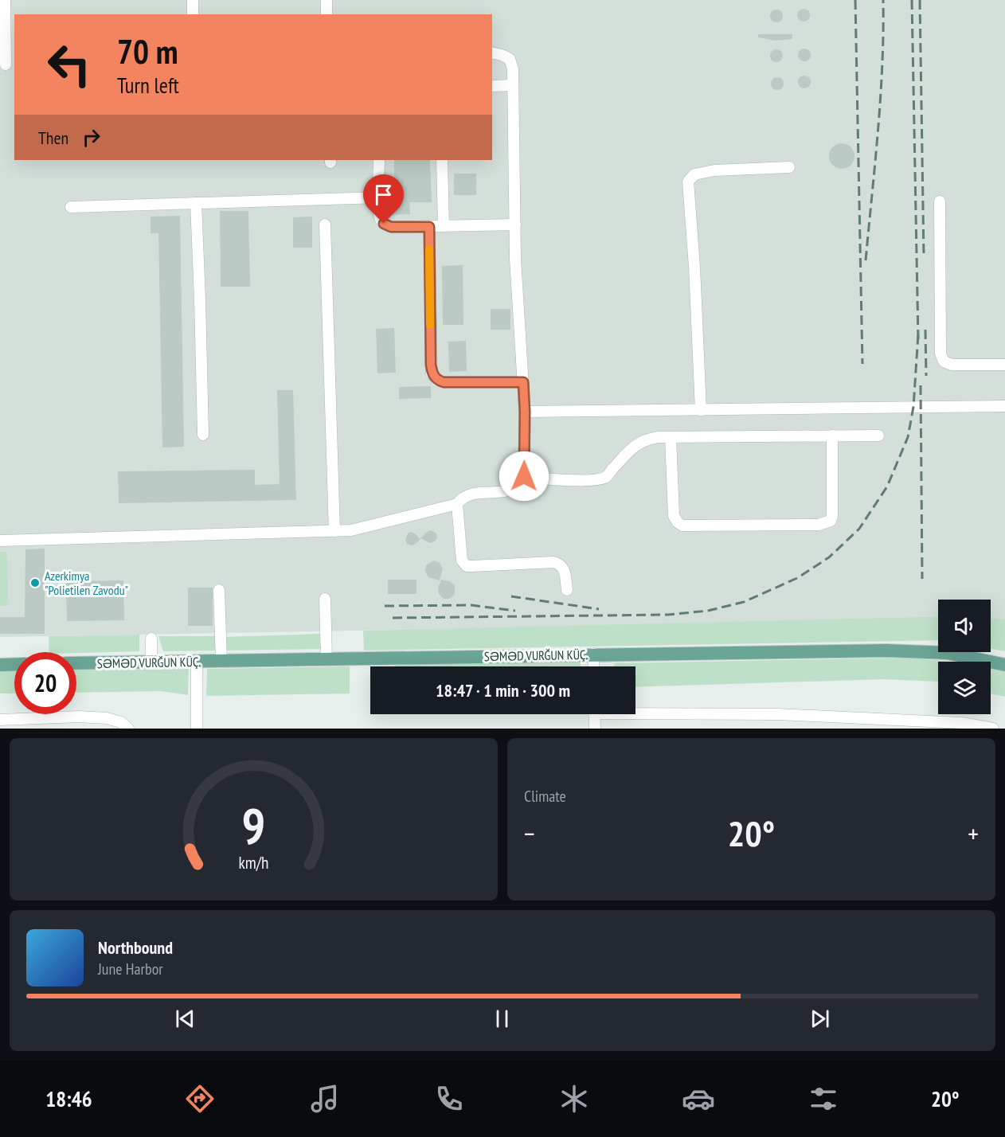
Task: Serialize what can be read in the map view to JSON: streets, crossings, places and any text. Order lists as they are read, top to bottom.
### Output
{
  "streets": {
    "main road": ["SƏMƏD VURĞUN KÜÇ."]
  },
  "places": ["Azerkimya \"Polietilen Zavodu\""],
  "page": {
    "turn": ["70 m", "Turn left"],
    "then": "Then",
    "limit": "20",
    "trip": "18:47 · 1 min · 300 m",
    "tile": "Climate",
    "heat": ["−", "20°", "+"],
    "song": ["Northbound", "June Harbor"],
    "tabs": ["18:46", "20°"],
    "gauge": ["9", "km/h"]
  }
}
